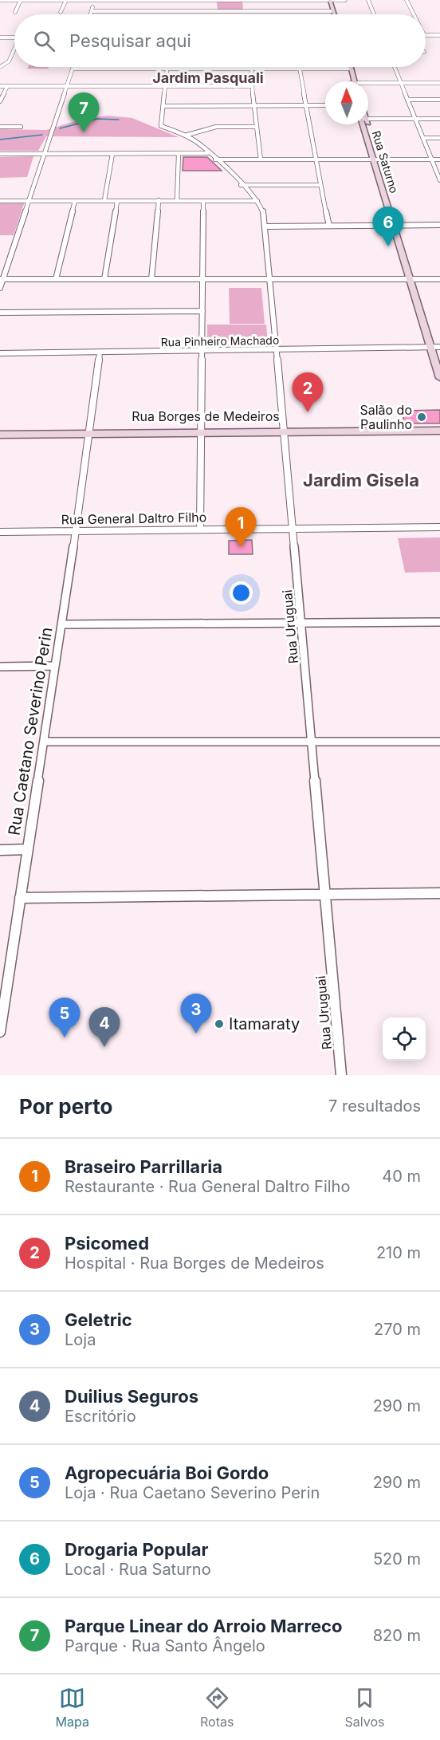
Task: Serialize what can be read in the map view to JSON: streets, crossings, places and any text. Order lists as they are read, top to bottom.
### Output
{
  "streets": {
    "street": [
      "Rua Saturno",
      "Rua Pinheiro Machado",
      "Rua Borges de Medeiros",
      "Rua General Daltro Filho",
      "Rua Uruguai",
      "Rua Caetano Severino Perin"
    ]
  },
  "crossings": [
    ["Rua Saturno", "Rua Pinheiro Machado"],
    ["Rua Pinheiro Machado", "Rua Uruguai"],
    ["Rua Pinheiro Machado", "Rua Caetano Severino Perin"],
    ["Rua Borges de Medeiros", "Rua Uruguai"],
    ["Rua General Daltro Filho", "Rua Uruguai"],
    ["Rua General Daltro Filho", "Rua Caetano Severino Perin"]
  ],
  "districts": ["Jardim Pasquali", "Jardim Gisela"],
  "places": ["Salão do Paulinho", "Itamaraty"],
  "north": "top",
  "page": {
    "search": "Pesquisar aqui",
    "pins": [
      "7",
      "6",
      "2",
      "1",
      "3",
      "5",
      "4"
    ],
    "heading": ["Por perto", "7 resultados"],
    "list": [
      {
        "mark": "1",
        "name": "Braseiro Parrillaria",
        "note": "Restaurante · Rua General Daltro Filho",
        "value": "40 m"
      },
      {
        "mark": "2",
        "name": "Psicomed",
        "note": "Hospital · Rua Borges de Medeiros",
        "value": "210 m"
      },
      {
        "mark": "3",
        "name": "Geletric",
        "note": "Loja",
        "value": "270 m"
      },
      {
        "mark": "4",
        "name": "Duilius Seguros",
        "note": "Escritório",
        "value": "290 m"
      },
      {
        "mark": "5",
        "name": "Agropecuária Boi Gordo",
        "note": "Loja · Rua Caetano Severino Perin",
        "value": "290 m"
      },
      {
        "mark": "6",
        "name": "Drogaria Popular",
        "note": "Local · Rua Saturno",
        "value": "520 m"
      },
      {
        "mark": "7",
        "name": "Parque Linear do Arroio Marreco",
        "note": "Parque · Rua Santo Ângelo",
        "value": "820 m"
      }
    ],
    "nav": ["Mapa", "Rotas", "Salvos"]
  }
}
